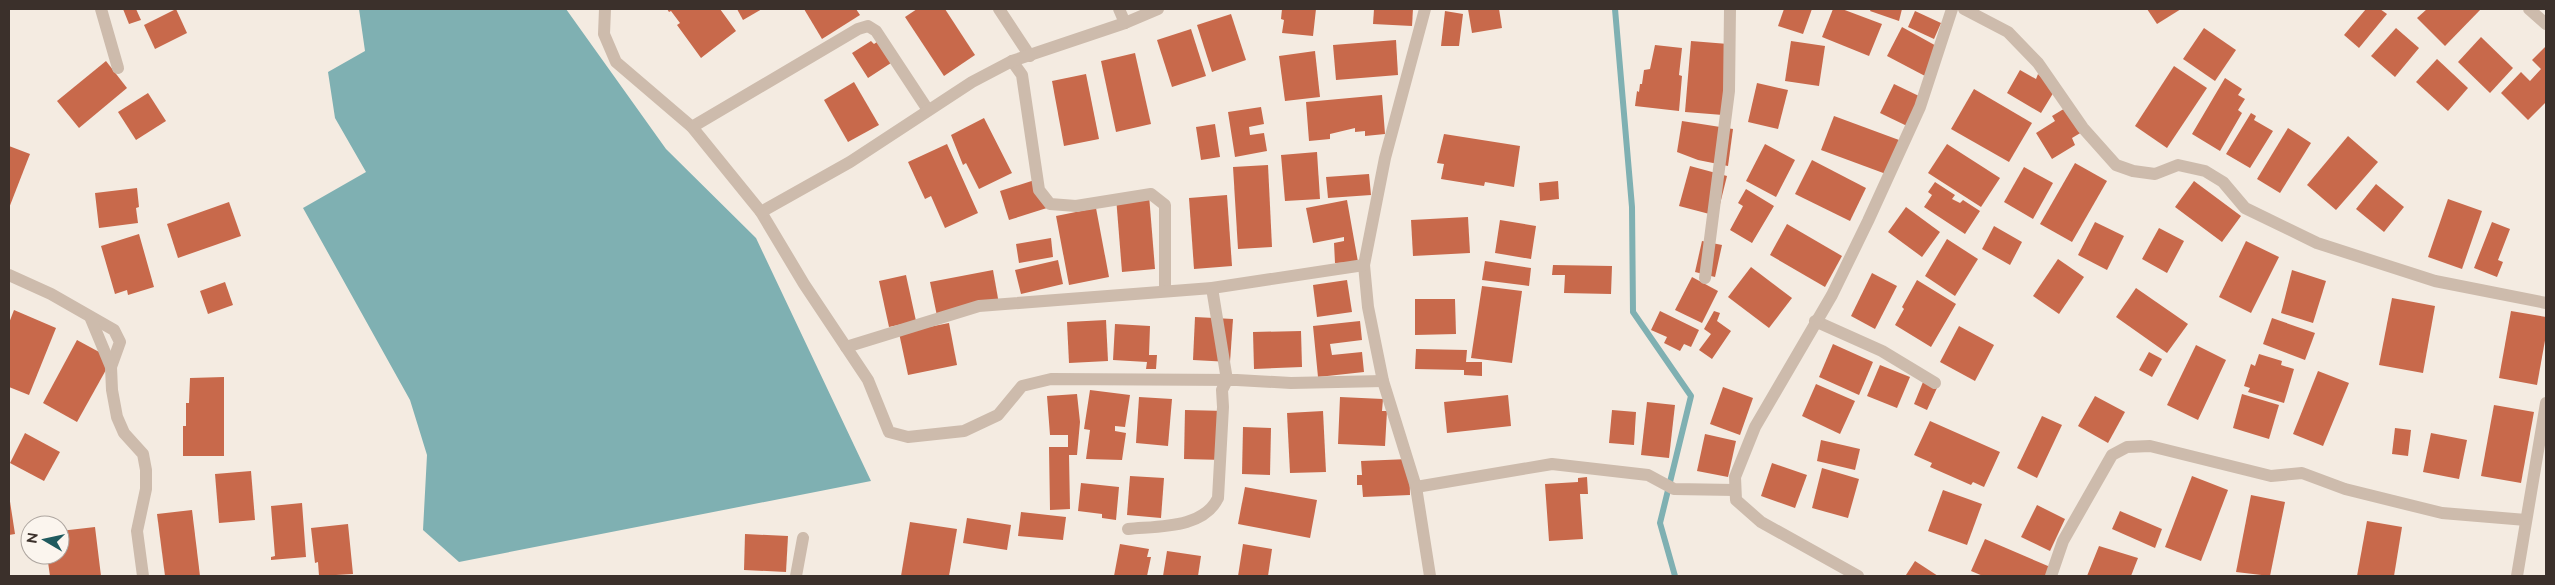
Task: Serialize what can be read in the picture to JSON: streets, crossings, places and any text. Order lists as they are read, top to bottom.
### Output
{
  "north": "left"
}
